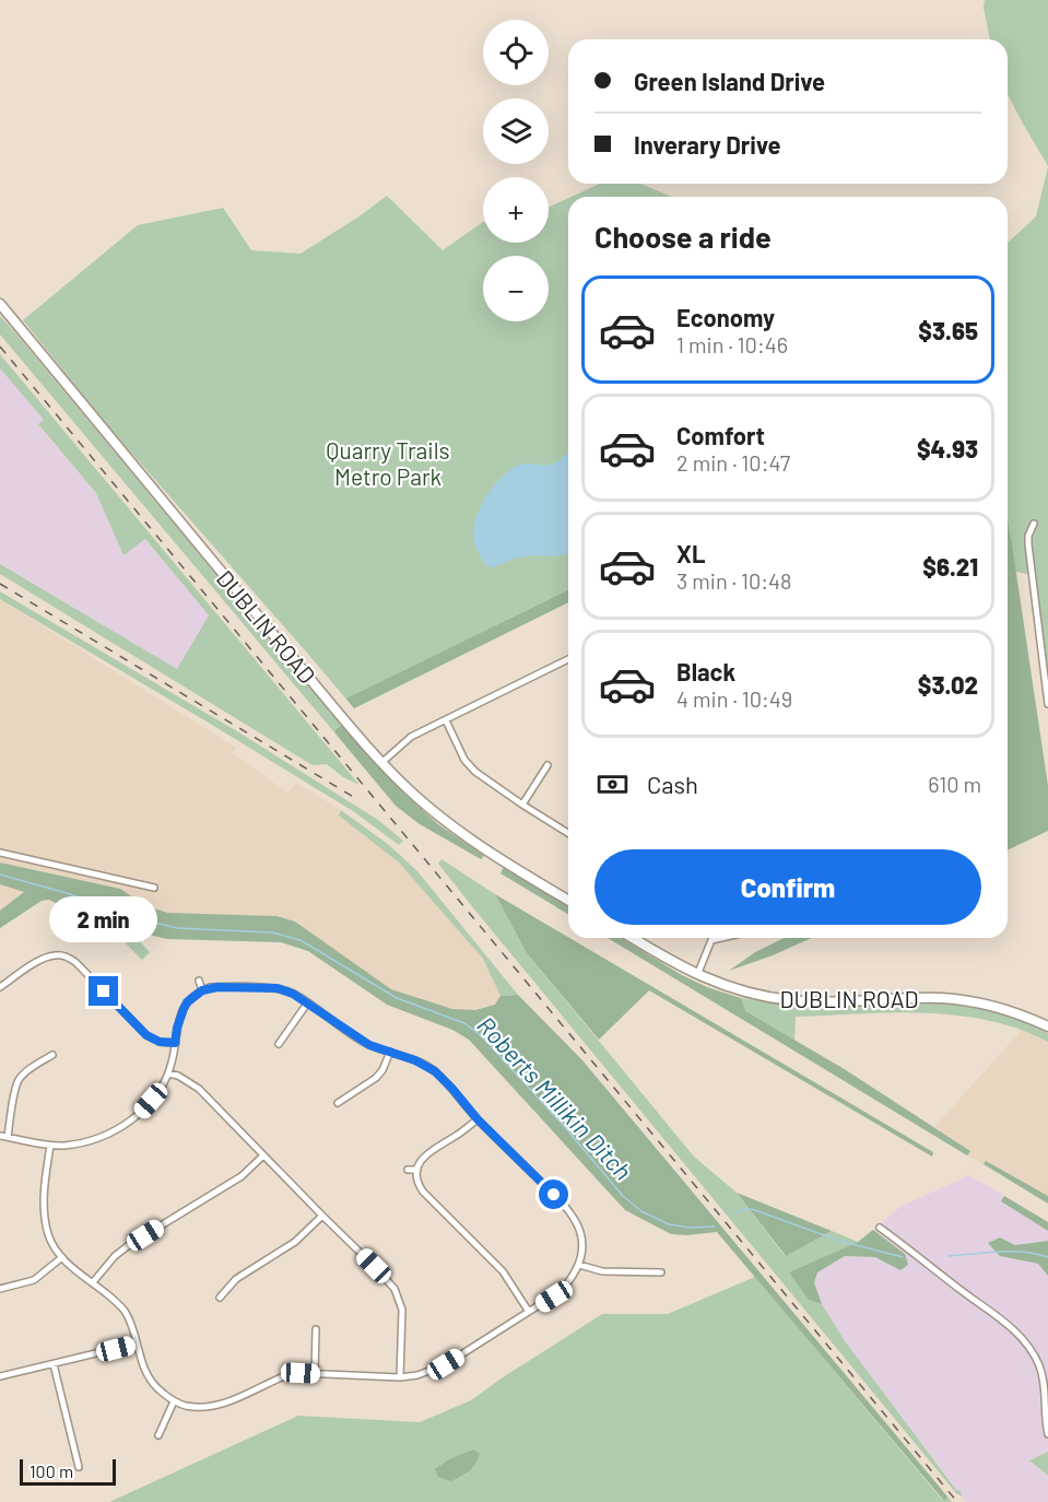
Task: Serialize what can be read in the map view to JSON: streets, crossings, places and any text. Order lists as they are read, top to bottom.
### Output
{
  "streets": {
    "main road": ["DUBLIN ROAD"]
  },
  "water": ["Roberts Millikin Ditch"],
  "parks": ["Quarry Trails Metro Park"],
  "scale_bar": "100 m",
  "page": {
    "map_buttons": ["+", "−"],
    "banner": ["Green Island Drive", "Inverary Drive"],
    "heading": "Choose a ride",
    "list": [
      {
        "name": "Economy",
        "note": "1 min · 10:46",
        "value": "$3.65"
      },
      {
        "name": "Comfort",
        "note": "2 min · 10:47",
        "value": "$4.93"
      },
      {
        "name": "XL",
        "note": "3 min · 10:48",
        "value": "$6.21"
      },
      {
        "name": "Black",
        "note": "4 min · 10:49",
        "value": "$3.02"
      }
    ],
    "pay": ["Cash", "610 m"],
    "buttons": "Confirm",
    "bubble": "2 min",
    "scale": "100 m"
  }
}
